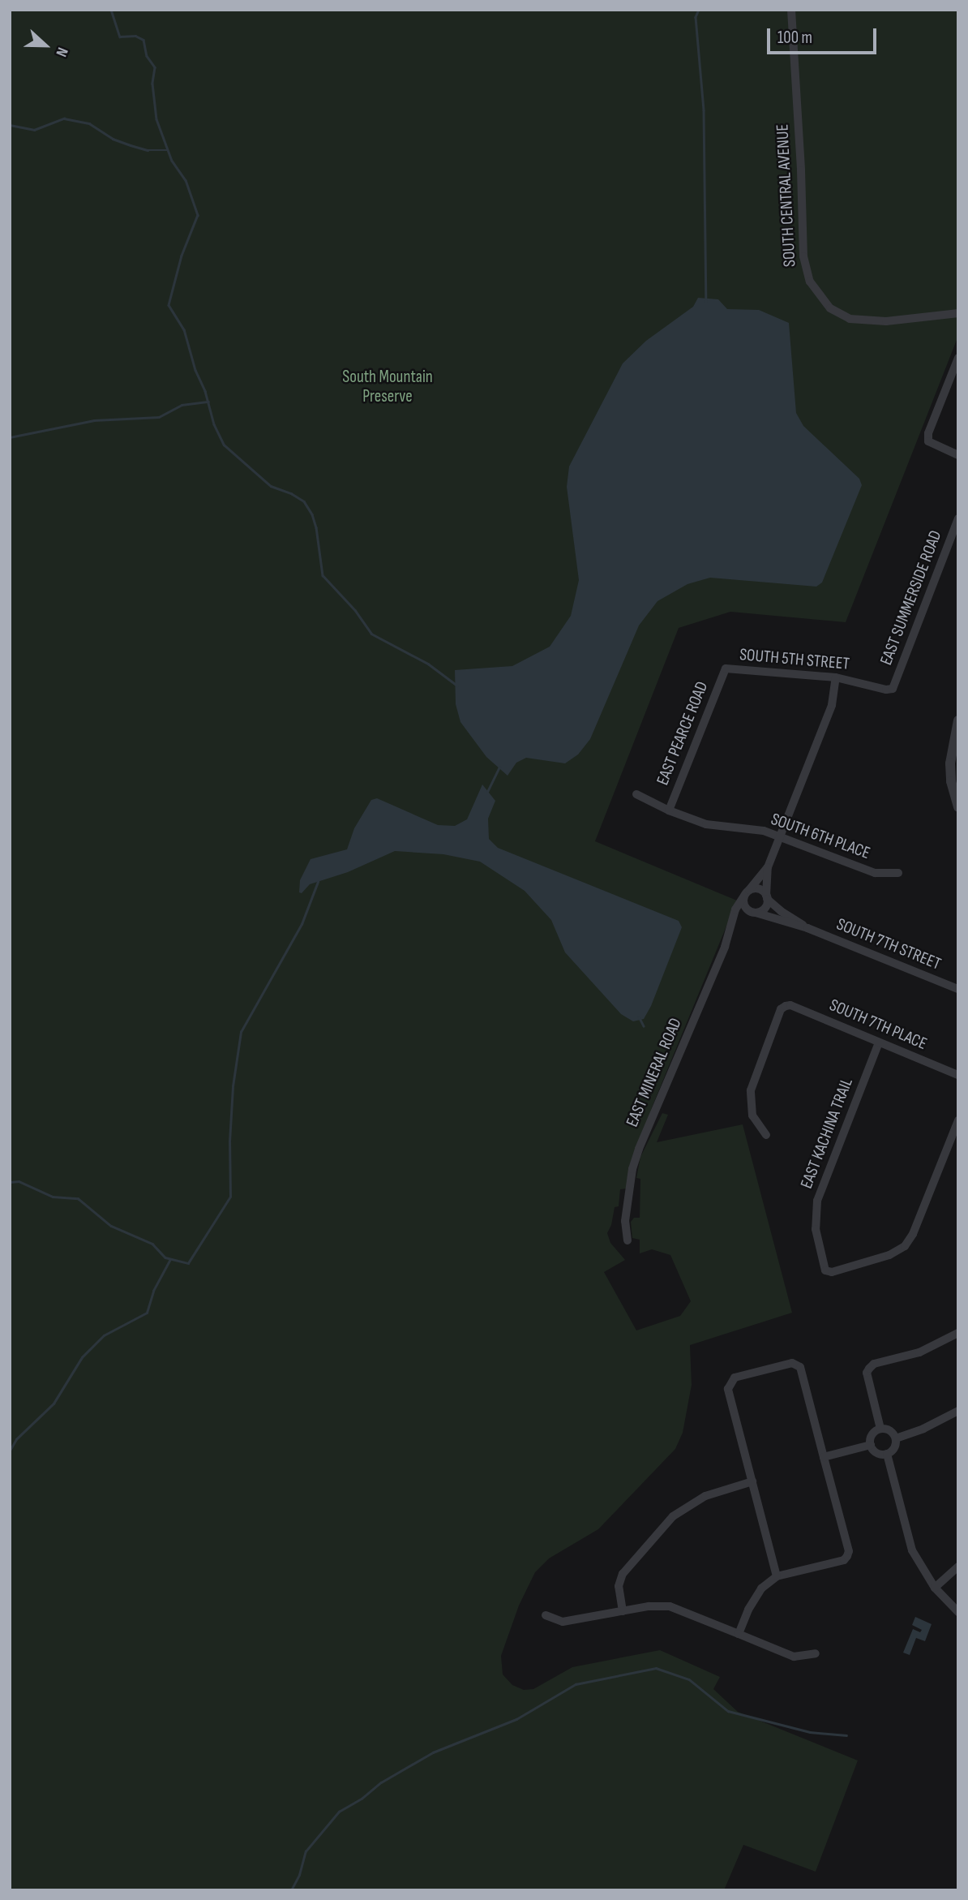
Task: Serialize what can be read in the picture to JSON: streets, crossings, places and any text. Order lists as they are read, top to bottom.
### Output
{
  "streets": {
    "street": [
      "SOUTH CENTRAL AVENUE",
      "EAST SUMMERSIDE ROAD",
      "SOUTH 5TH STREET",
      "EAST PEARCE ROAD",
      "SOUTH 6TH PLACE",
      "SOUTH 7TH STREET",
      "SOUTH 7TH PLACE",
      "EAST MINERAL ROAD",
      "EAST KACHINA TRAIL"
    ]
  },
  "crossings": [
    ["EAST SUMMERSIDE ROAD", "SOUTH 5TH STREET"],
    ["SOUTH 5TH STREET", "EAST PEARCE ROAD"],
    ["SOUTH 5TH STREET", "EAST MINERAL ROAD"],
    ["EAST PEARCE ROAD", "SOUTH 6TH PLACE"],
    ["SOUTH 6TH PLACE", "EAST MINERAL ROAD"],
    ["SOUTH 7TH STREET", "EAST MINERAL ROAD"],
    ["SOUTH 7TH PLACE", "EAST KACHINA TRAIL"]
  ],
  "parks": ["South Mountain Preserve"],
  "scale_bar": "100 m",
  "north": "right"
}
